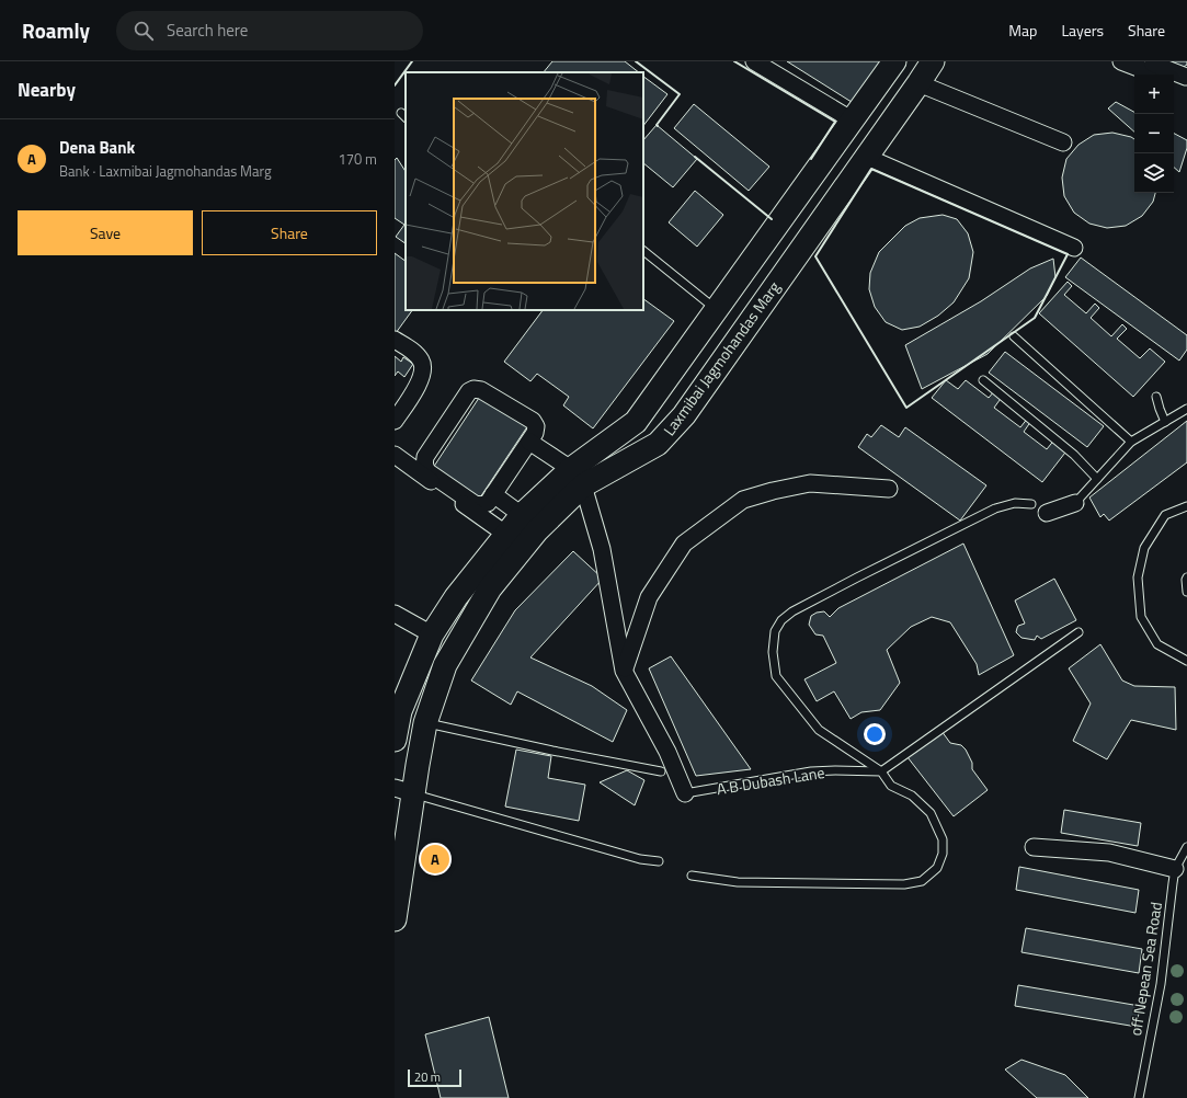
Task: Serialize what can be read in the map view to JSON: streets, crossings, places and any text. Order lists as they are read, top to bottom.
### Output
{
  "streets": {
    "main road": ["Laxmibai Jagmohandas Marg"],
    "street": ["A B Dubash Lane"],
    "lane": ["off Nepean Sea Road"]
  },
  "crossings": [
    ["Laxmibai Jagmohandas Marg", "A B Dubash Lane"]
  ],
  "scale_bar": "20 m",
  "page": {
    "header": "Roamly",
    "search": "Search here",
    "nav": ["Map", "Layers", "Share"],
    "heading": "Nearby",
    "map_buttons": ["+", "−"],
    "list": [
      {
        "mark": "A",
        "name": "Dena Bank",
        "note": "Bank · Laxmibai Jagmohandas Marg",
        "value": "170 m"
      }
    ],
    "buttons": ["Save", "Share"],
    "pins": "A",
    "scale": "20 m"
  }
}
